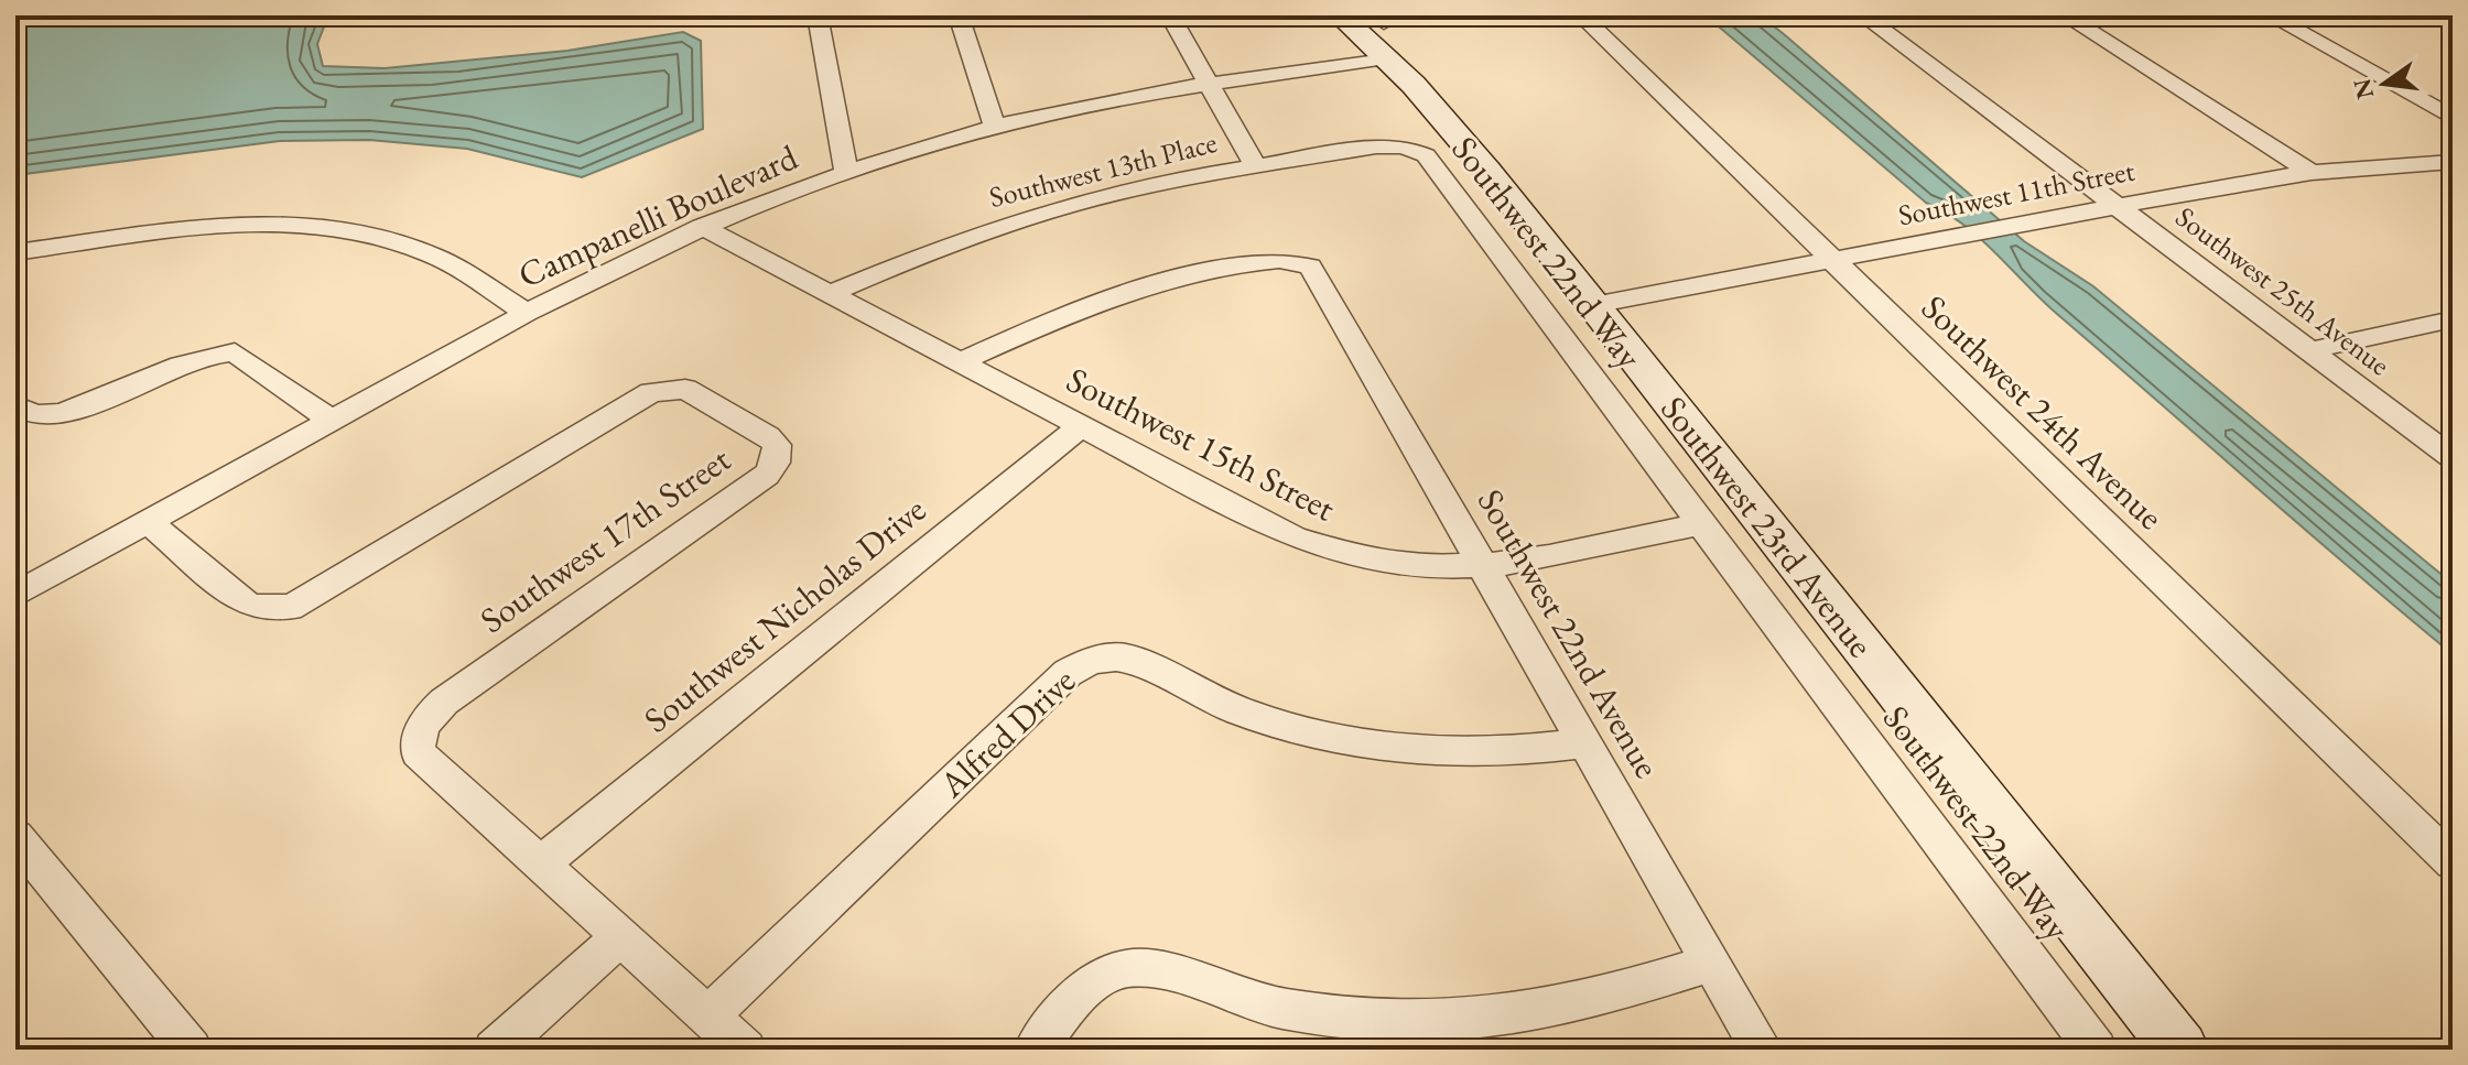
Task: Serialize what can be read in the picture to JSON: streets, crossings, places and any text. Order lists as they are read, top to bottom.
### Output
{
  "streets": {
    "street": [
      "Southwest 13th Place",
      "Southwest 11th Street",
      "Campanelli Boulevard",
      "Southwest 22nd Way",
      "Southwest 25th Avenue",
      "Southwest 24th Avenue",
      "Southwest 15th Street",
      "Southwest 23rd Avenue",
      "Southwest 17th Street",
      "Southwest Nicholas Drive",
      "Southwest 22nd Avenue",
      "Alfred Drive"
    ]
  },
  "crossings": [
    ["Southwest 13th Place", "Southwest 22nd Way"],
    ["Southwest 13th Place", "Southwest 15th Street"],
    ["Southwest 11th Street", "Southwest 25th Avenue"],
    ["Southwest 11th Street", "Southwest 24th Avenue"],
    ["Southwest 11th Street", "Southwest 23rd Avenue"],
    ["Campanelli Boulevard", "Southwest 15th Street"],
    ["Campanelli Boulevard", "Southwest 23rd Avenue"],
    ["Campanelli Boulevard", "Southwest 17th Street"],
    ["Southwest 22nd Way", "Southwest 15th Street"],
    ["Southwest 15th Street", "Southwest Nicholas Drive"],
    ["Southwest 15th Street", "Southwest 22nd Avenue"],
    ["Southwest 17th Street", "Southwest Nicholas Drive"],
    ["Southwest 17th Street", "Alfred Drive"],
    ["Southwest 22nd Avenue", "Alfred Drive"]
  ],
  "north": "left"
}
